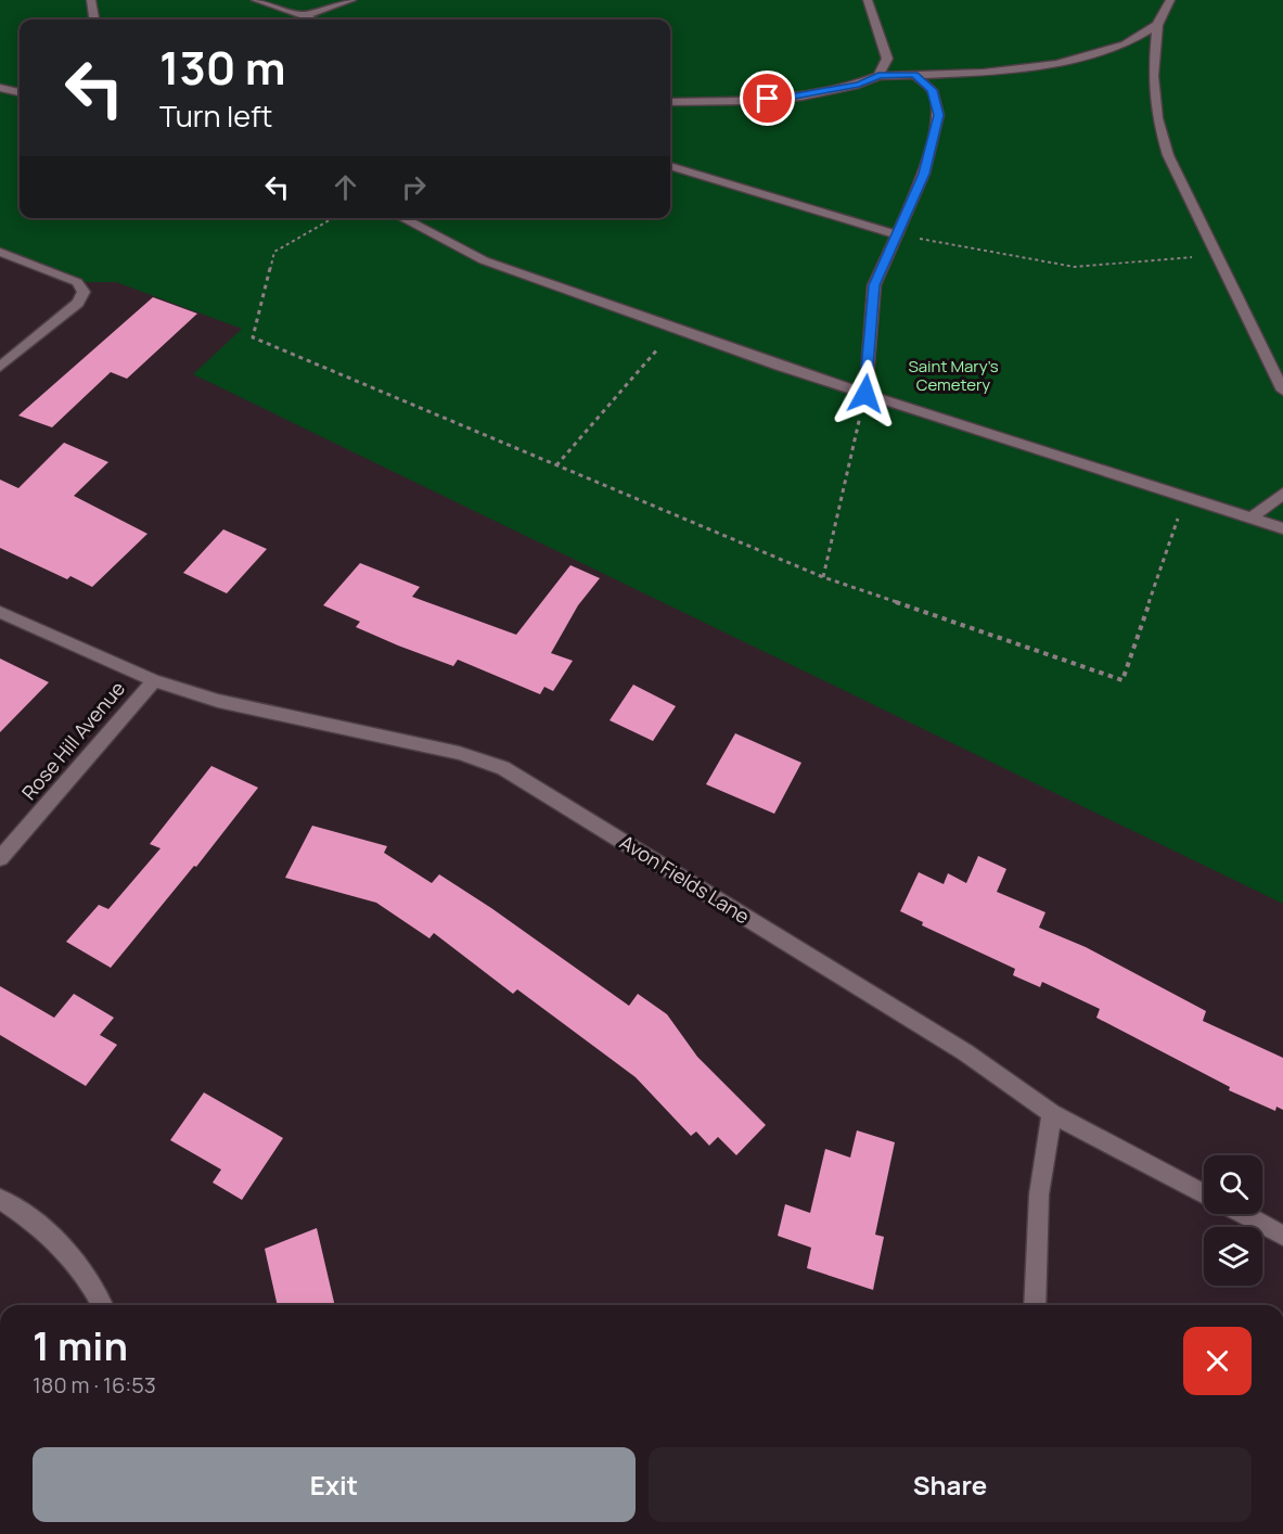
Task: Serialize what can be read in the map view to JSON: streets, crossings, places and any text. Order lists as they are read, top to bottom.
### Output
{
  "streets": {
    "street": ["Rose Hill Avenue", "Avon Fields Lane"]
  },
  "crossings": [
    ["Rose Hill Avenue", "Avon Fields Lane"]
  ],
  "parks": ["Saint Mary’s Cemetery"],
  "page": {
    "turn": ["130 m", "Turn left"],
    "heading": ["1 min", "180 m · 16:53"],
    "buttons": ["Exit", "Share"]
  }
}
